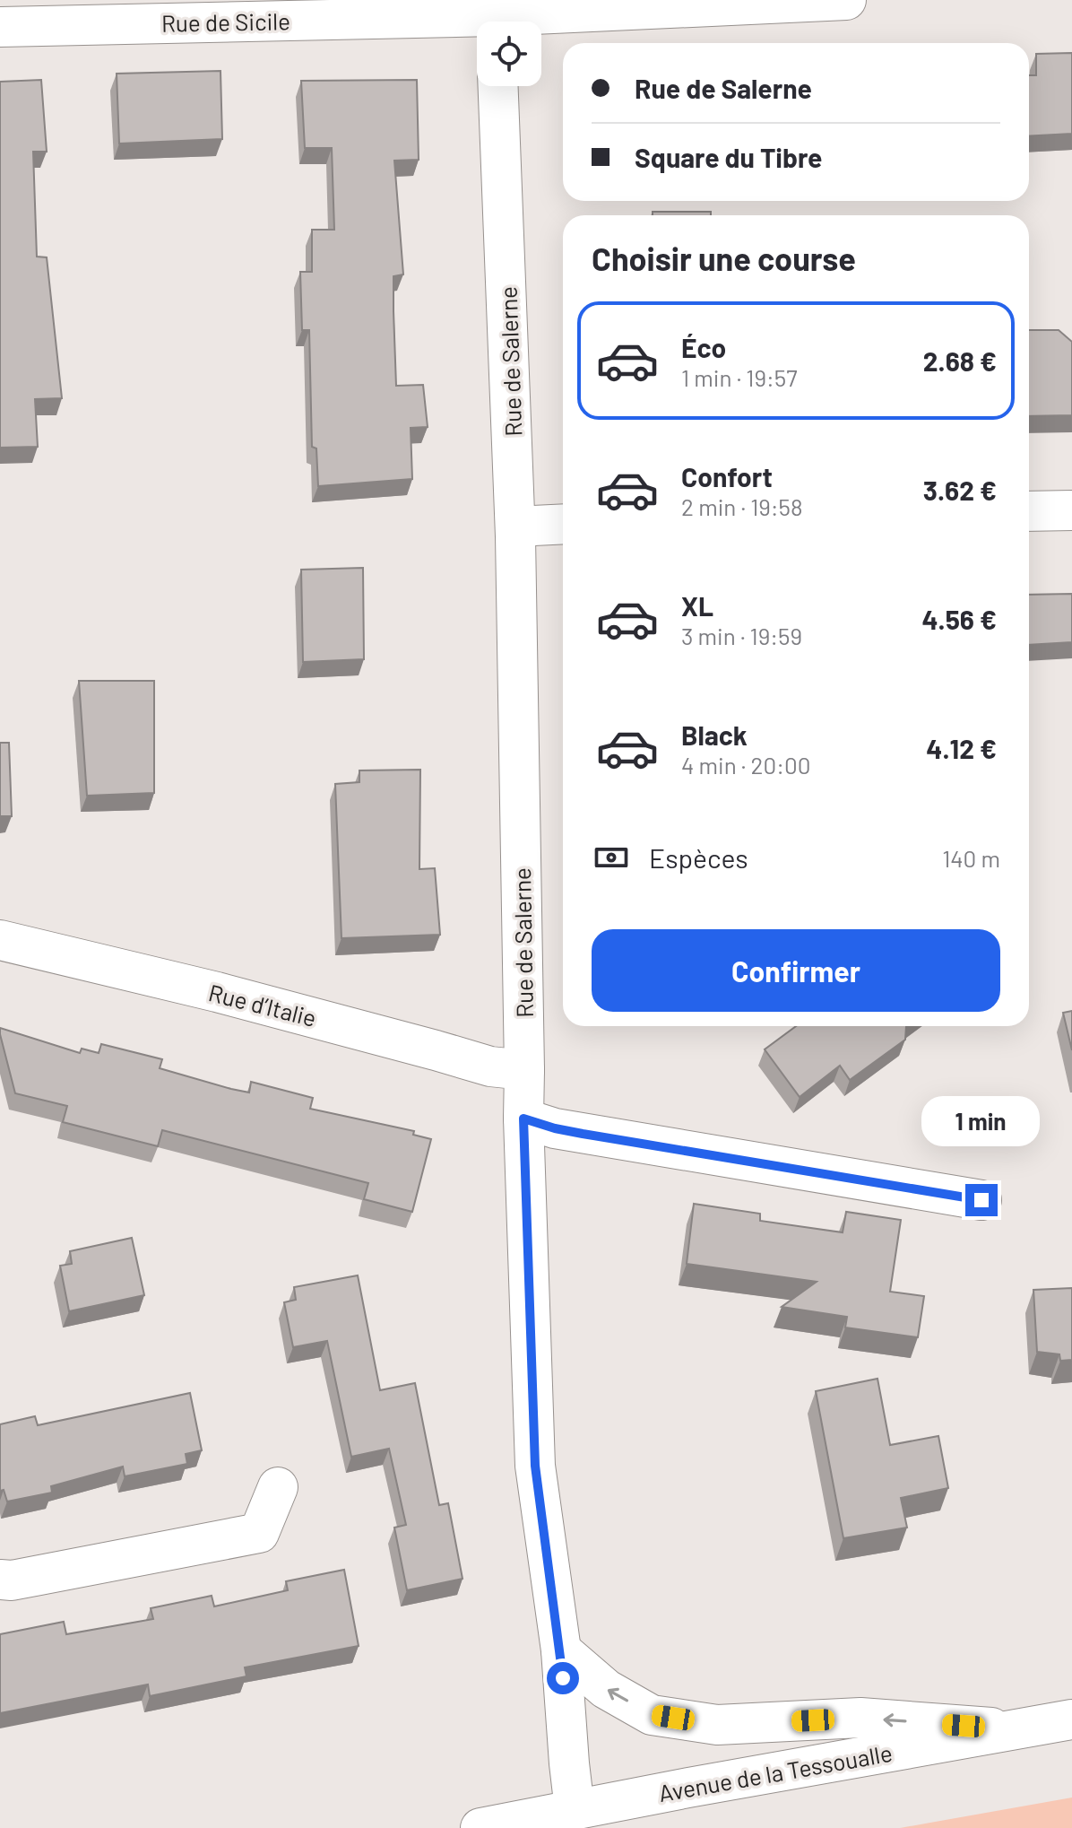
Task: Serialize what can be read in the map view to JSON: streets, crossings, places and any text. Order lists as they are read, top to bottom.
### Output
{
  "streets": {
    "street": [
      "Rue de Sicile",
      "Rue de Salerne",
      "Rue d’Italie",
      "Avenue de la Tessoualle"
    ]
  },
  "crossings": [
    ["Rue de Salerne", "Rue d’Italie"],
    ["Rue de Salerne", "Avenue de la Tessoualle"]
  ],
  "page": {
    "banner": ["Rue de Salerne", "Square du Tibre"],
    "heading": "Choisir une course",
    "list": [
      {
        "name": "Éco",
        "note": "1 min · 19:57",
        "value": "2.68 €"
      },
      {
        "name": "Confort",
        "note": "2 min · 19:58",
        "value": "3.62 €"
      },
      {
        "name": "XL",
        "note": "3 min · 19:59",
        "value": "4.56 €"
      },
      {
        "name": "Black",
        "note": "4 min · 20:00",
        "value": "4.12 €"
      }
    ],
    "pay": ["Espèces", "140 m"],
    "buttons": "Confirmer",
    "bubble": "1 min"
  }
}
